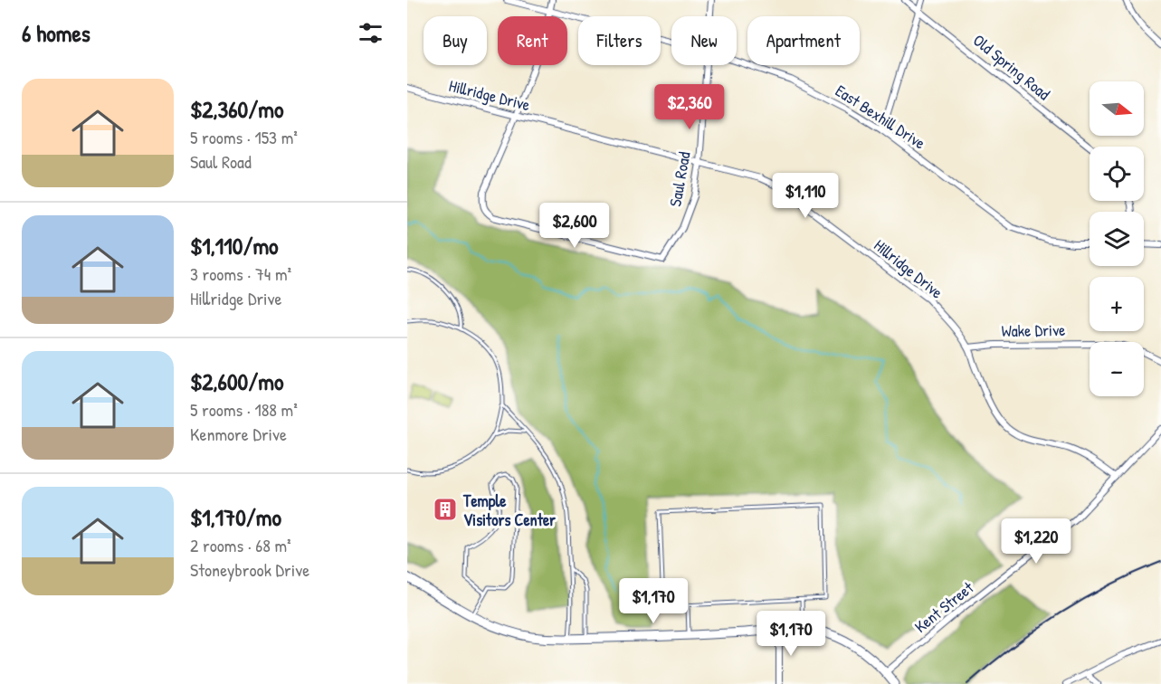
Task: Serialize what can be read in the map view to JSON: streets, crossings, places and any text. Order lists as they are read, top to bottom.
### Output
{
  "streets": {
    "street": [
      "Old Spring Road",
      "Hillridge Drive",
      "East Bexhill Drive",
      "Saul Road",
      "Wake Drive",
      "Kent Street"
    ]
  },
  "crossings": [
    ["Hillridge Drive", "Saul Road"],
    ["Hillridge Drive", "Wake Drive"],
    ["Hillridge Drive", "Kent Street"]
  ],
  "places": {
    "building": ["Temple Visitors Center"]
  },
  "north": "right",
  "page": {
    "heading": "6 homes",
    "chip": [
      "Buy",
      "Rent",
      "Filters",
      "New",
      "Apartment"
    ],
    "list": [
      {
        "name": "$2,360/mo",
        "note": "5 rooms · 153 m² · Saul Road"
      },
      {
        "name": "$1,110/mo",
        "note": "3 rooms · 74 m² · Hillridge Drive"
      },
      {
        "name": "$2,600/mo",
        "note": "5 rooms · 188 m² · Kenmore Drive"
      },
      {
        "name": "$1,170/mo",
        "note": "2 rooms · 68 m² · Stoneybrook Drive"
      }
    ],
    "map_buttons": ["+", "−"],
    "price": [
      "$2,360",
      "$1,110",
      "$2,600",
      "$1,220",
      "$1,170",
      "$1,170"
    ]
  }
}
